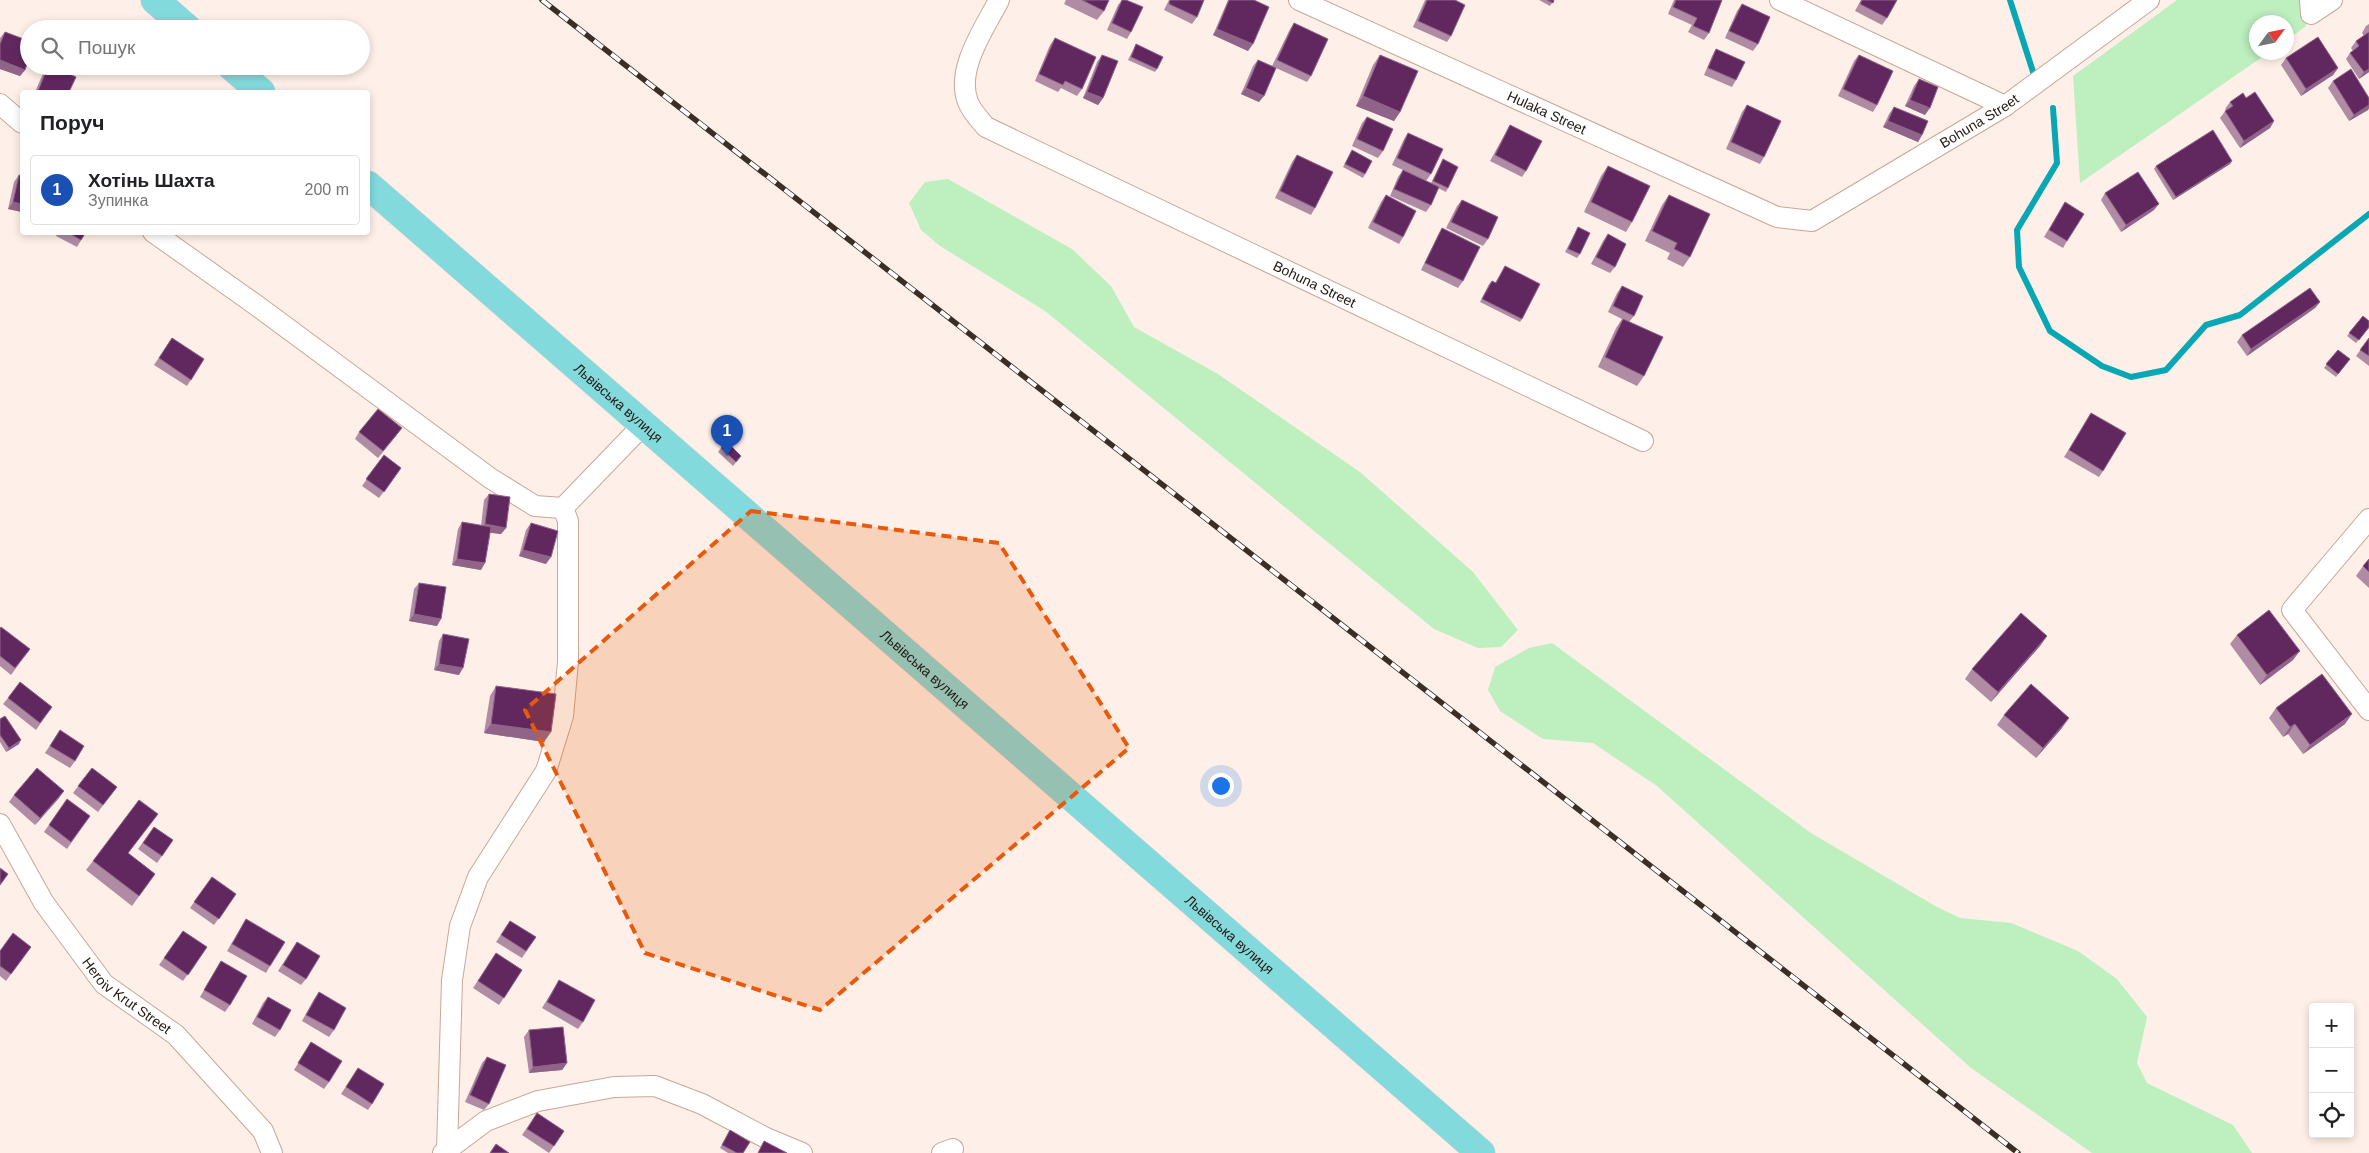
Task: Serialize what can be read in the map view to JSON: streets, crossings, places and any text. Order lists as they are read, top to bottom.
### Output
{
  "streets": {
    "main road": ["Львівська вулиця"],
    "street": ["Hulaka Street", "Bohuna Street", "Heroiv Krut Street"]
  },
  "crossings": [
    ["Hulaka Street", "Bohuna Street"]
  ],
  "north": "top right",
  "page": {
    "search": "Пошук",
    "heading": "Поруч",
    "list": [
      {
        "mark": "1",
        "name": "Хотінь Шахта",
        "note": "Зупинка",
        "value": "200 m"
      }
    ],
    "pins": "1",
    "map_buttons": ["+", "−"]
  }
}
